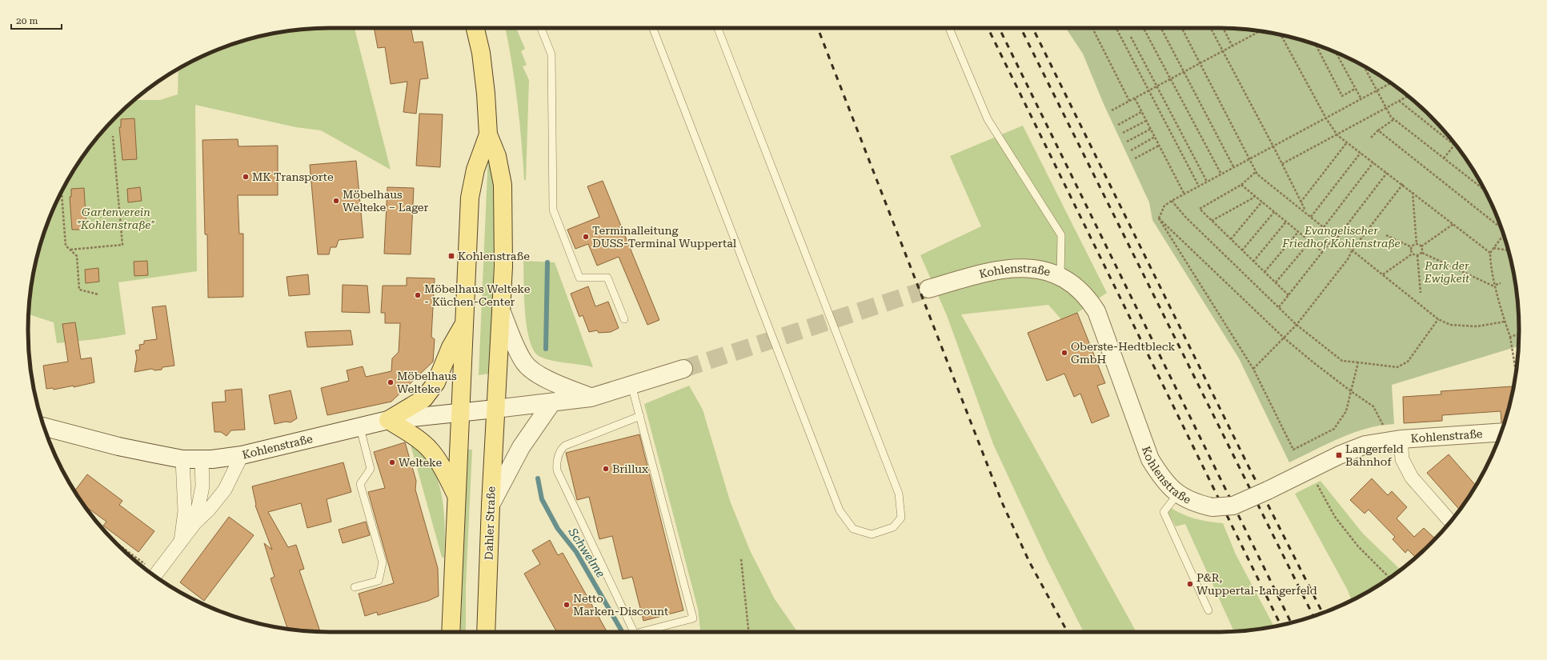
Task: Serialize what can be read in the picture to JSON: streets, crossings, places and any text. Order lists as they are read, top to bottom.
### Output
{
  "streets": {
    "main road": ["Dahler Straße"],
    "street": ["Kohlenstraße"]
  },
  "crossings": [
    ["Kohlenstraße", "Dahler Straße"]
  ],
  "water": ["Schwelme"],
  "parks": ["Gartenverein \"Kohlenstraße\"", "Evangelischer Friedhof Kohlenstraße", "Park der Ewigkeit"],
  "places": {
    "other": [
      "MK Transporte",
      "Möbelhaus Welteke – Lager",
      "Terminalleitung DUSS-Terminal Wuppertal",
      "Möbelhaus Welteke - Küchen-Center",
      "Oberste-Hedtbleck GmbH",
      "Möbelhaus Welteke",
      "Welteke",
      "Brillux",
      "P&R, Wuppertal-Langerfeld",
      "Netto Marken-Discount"
    ],
    "transit": ["Kohlenstraße", "Langerfeld Bahnhof"]
  },
  "scale_bar": "20 m"
}
